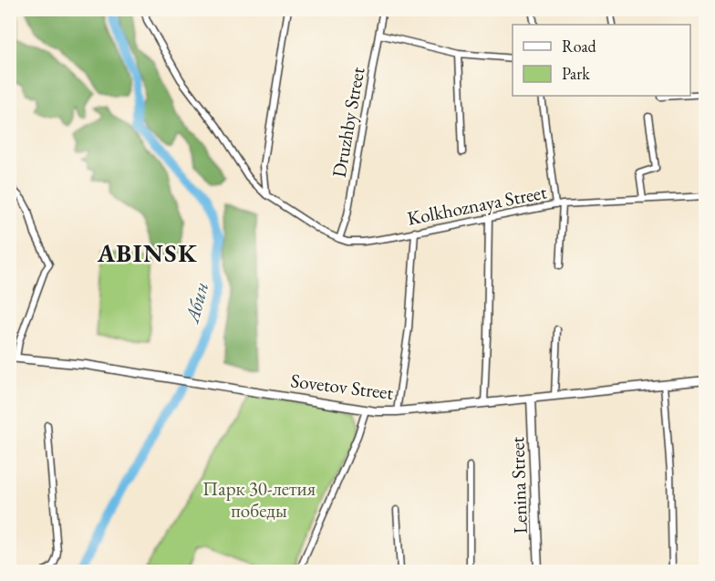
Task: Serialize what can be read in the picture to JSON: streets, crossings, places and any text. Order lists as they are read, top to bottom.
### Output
{
  "streets": {
    "main road": ["Sovetov Street", "Lenina Street"],
    "street": ["Druzhby Street", "Kolkhoznaya Street"]
  },
  "crossings": [
    ["Druzhby Street", "Kolkhoznaya Street"],
    ["Sovetov Street", "Lenina Street"]
  ],
  "districts": ["ABINSK"],
  "water": ["Абин"],
  "parks": ["Парк 30-летия победы"],
  "legend": ["Road", "Park"]
}
